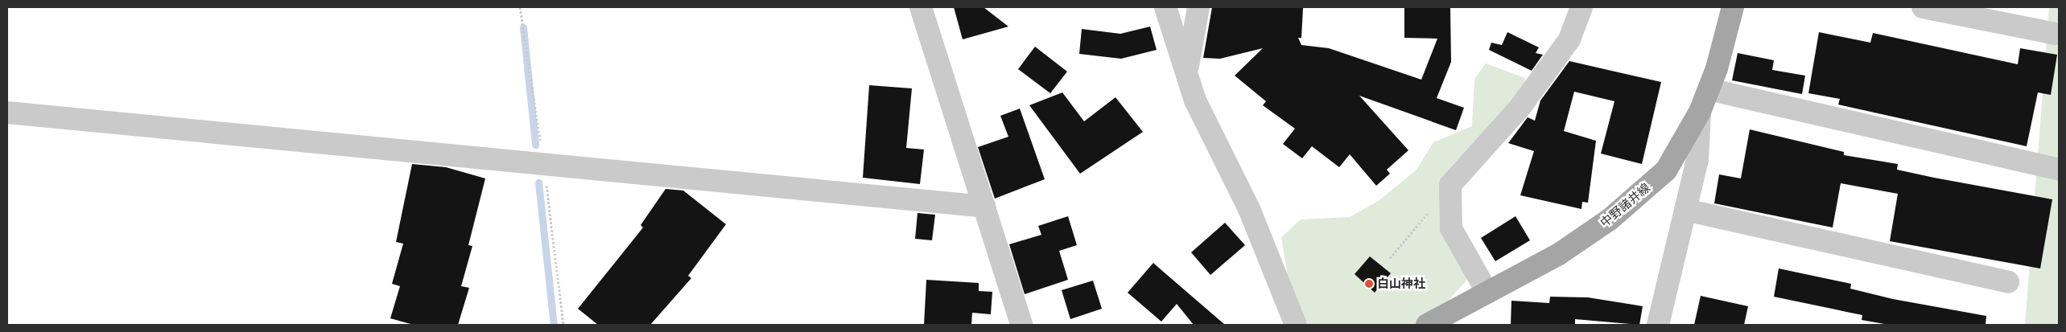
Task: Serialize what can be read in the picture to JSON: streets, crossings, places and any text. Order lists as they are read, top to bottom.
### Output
{
  "streets": {
    "main road": ["中野諸井線"]
  },
  "places": ["白山神社"]
}
